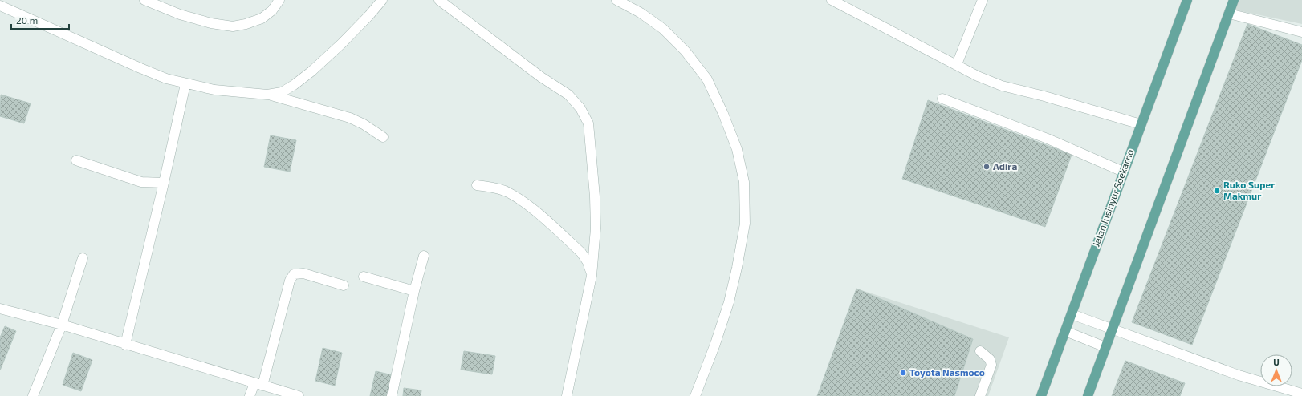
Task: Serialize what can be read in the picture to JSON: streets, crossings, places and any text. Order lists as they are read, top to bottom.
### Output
{
  "streets": {
    "main road": ["Jalan Insinyur Soekarno"]
  },
  "places": ["Adira", "Ruko Super Makmur", "Toyota Nasmoco"],
  "scale_bar": "20 m",
  "north": "top"
}
